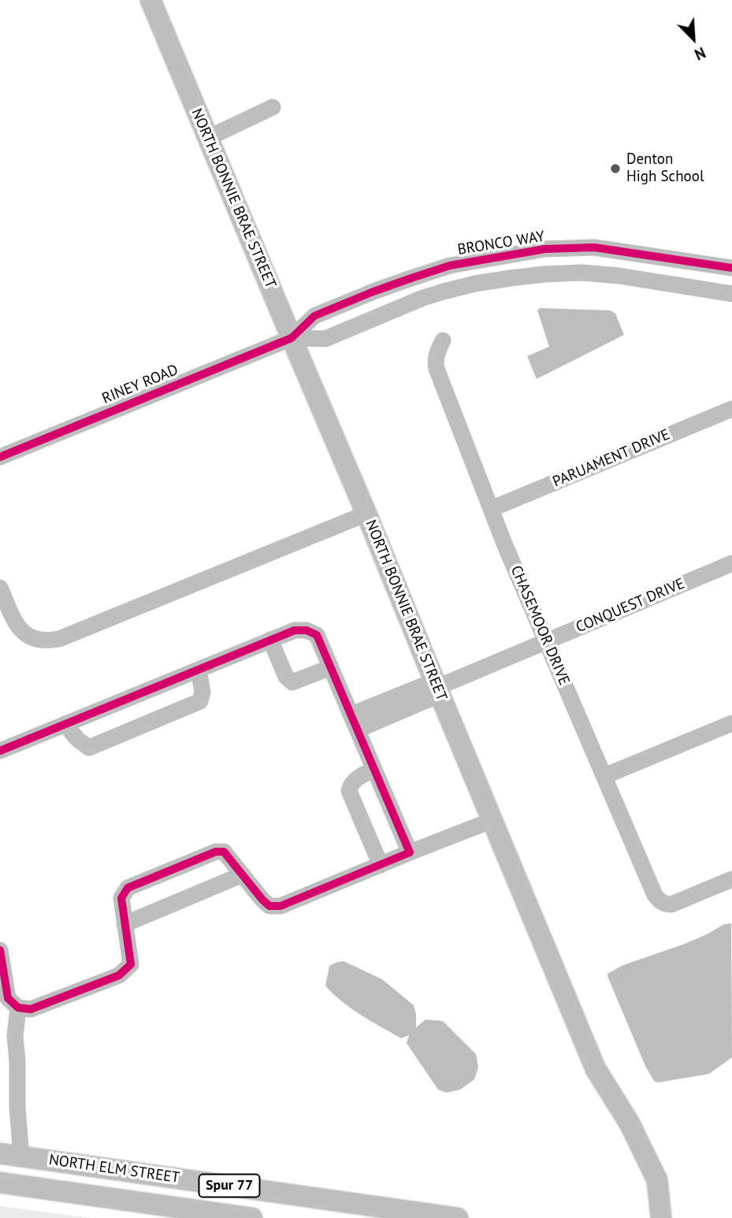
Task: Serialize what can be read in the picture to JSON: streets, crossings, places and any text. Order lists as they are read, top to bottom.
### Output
{
  "streets": {
    "main road": ["NORTH BONNIE BRAE STREET", "NORTH ELM STREET", "Spur 77"],
    "street": [
      "BRONCO WAY",
      "RINEY ROAD",
      "PARUAMENT DRIVE",
      "CONQUEST DRIVE",
      "CHASEMOOR DRIVE"
    ]
  },
  "crossings": [
    ["NORTH BONNIE BRAE STREET", "BRONCO WAY"],
    ["NORTH BONNIE BRAE STREET", "RINEY ROAD"],
    ["NORTH BONNIE BRAE STREET", "CONQUEST DRIVE"],
    ["BRONCO WAY", "RINEY ROAD"],
    ["PARUAMENT DRIVE", "CHASEMOOR DRIVE"],
    ["CONQUEST DRIVE", "CHASEMOOR DRIVE"]
  ],
  "places": ["Denton High School"],
  "north": "bottom right"
}
